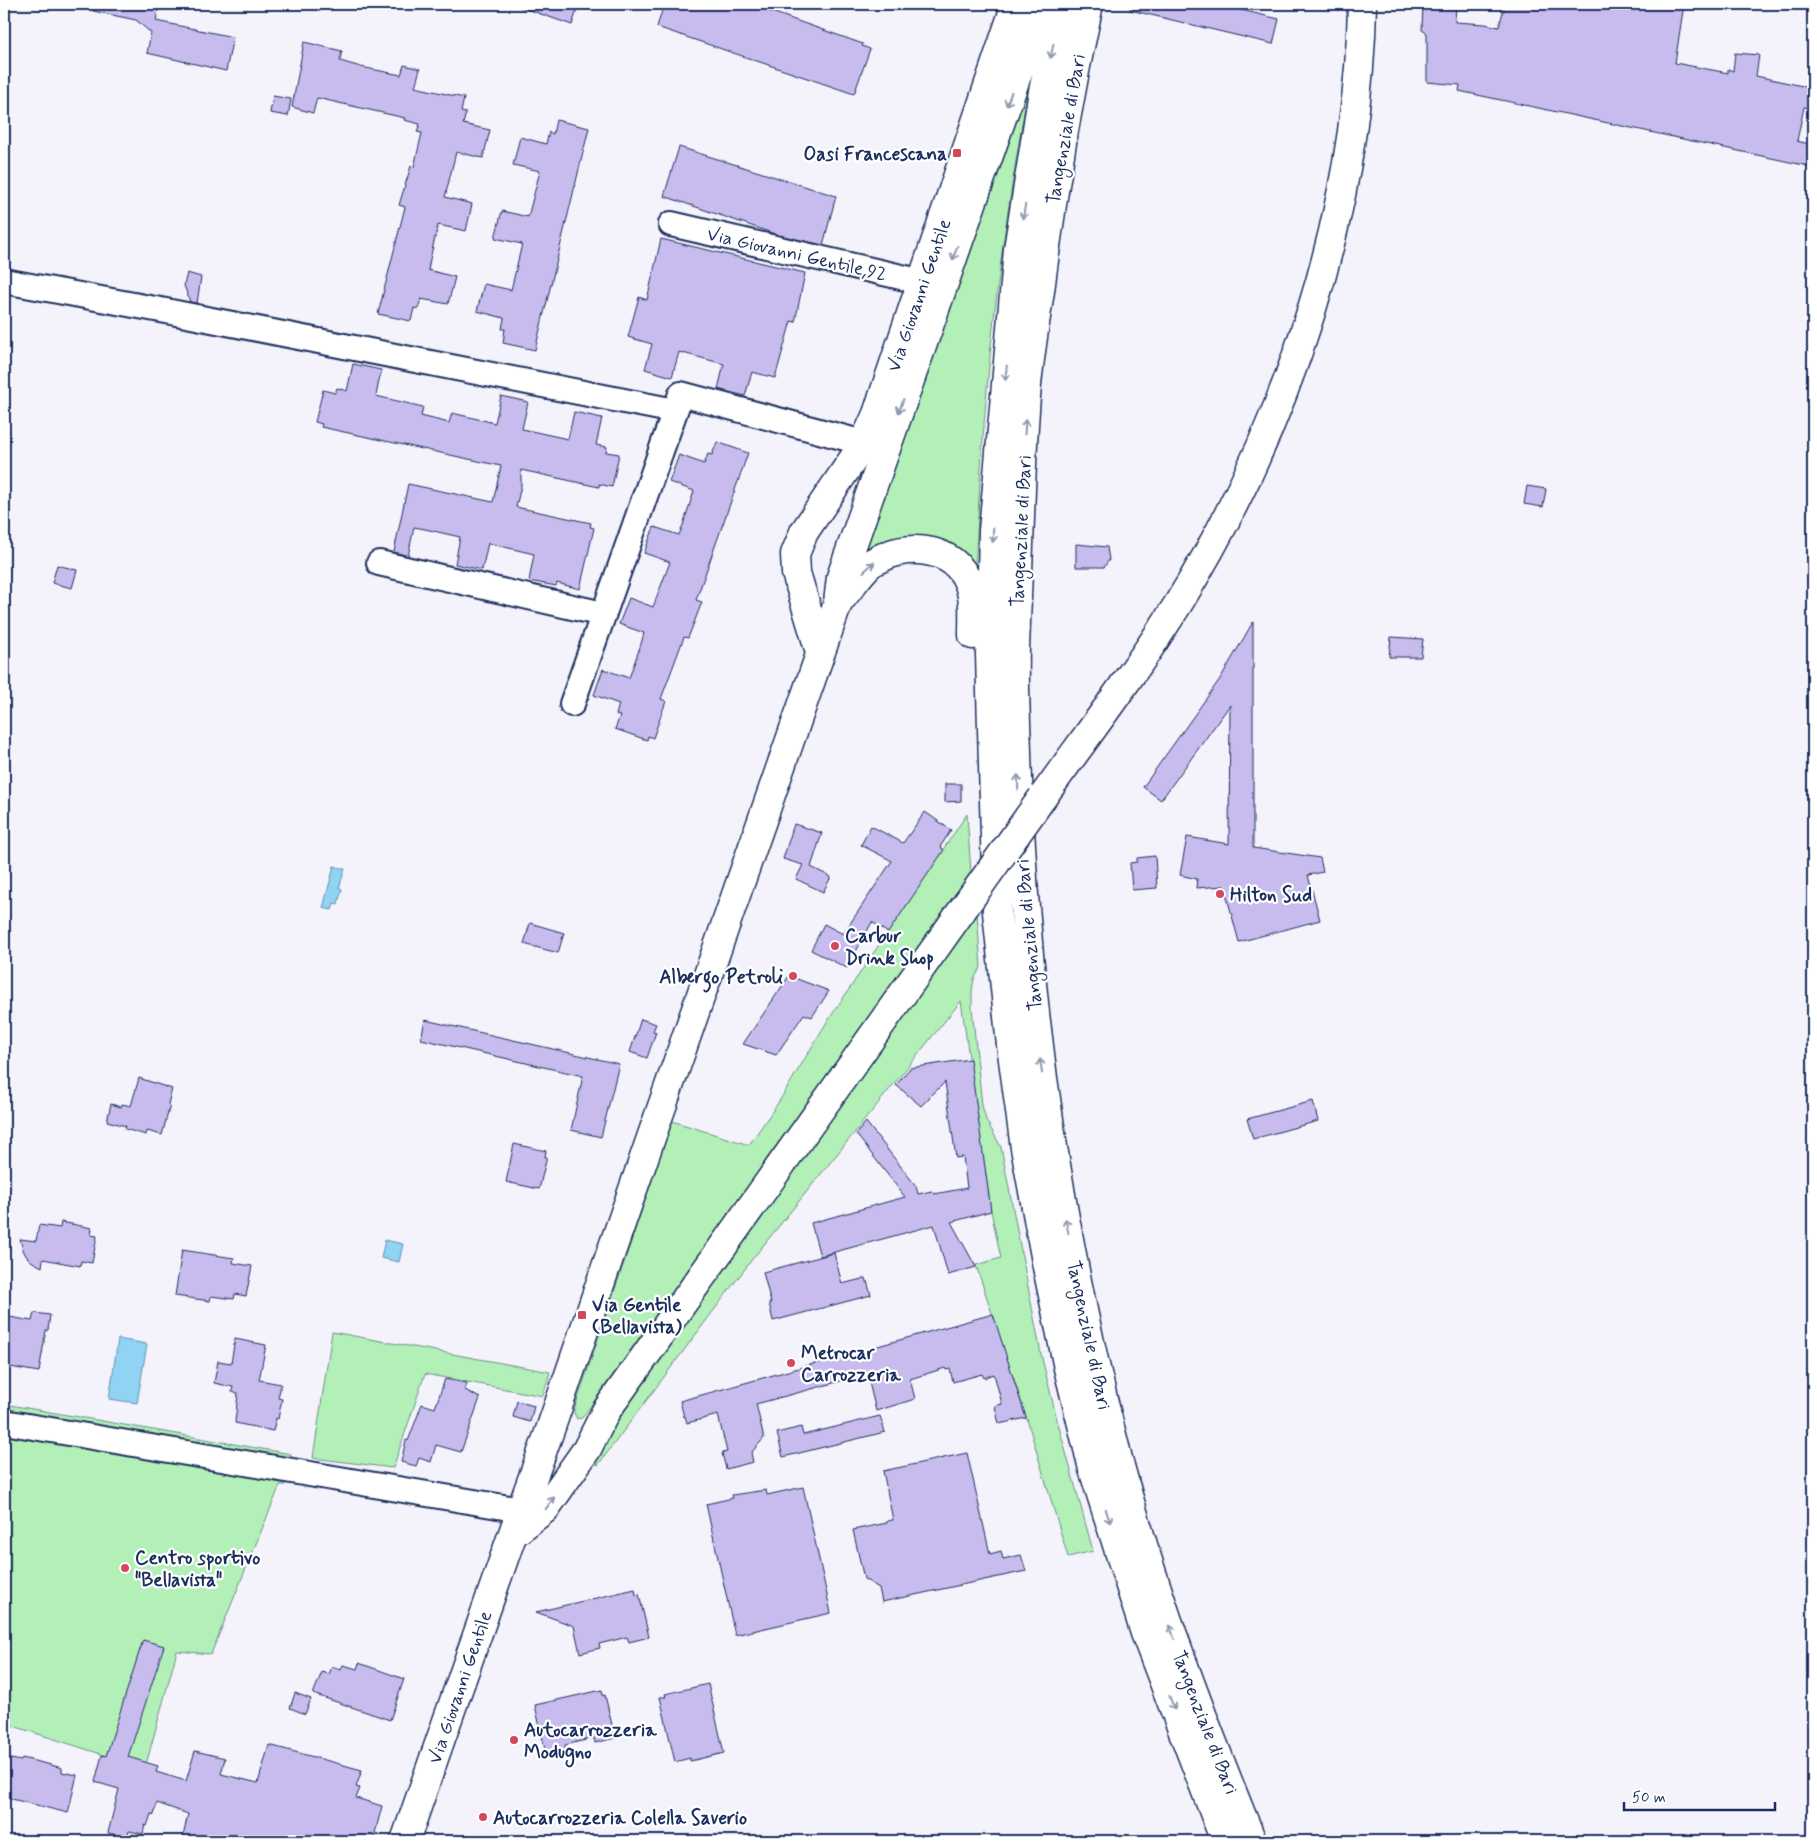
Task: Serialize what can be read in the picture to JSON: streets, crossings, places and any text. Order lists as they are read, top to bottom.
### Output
{
  "streets": {
    "main road": ["Tangenziale di Bari", "Via Giovanni Gentile"],
    "street": ["Via Giovanni Gentile,92"]
  },
  "crossings": [
    ["Via Giovanni Gentile,92", "Via Giovanni Gentile"]
  ],
  "places": {
    "transit": ["Oasi Francescana", "Via Gentile (Bellavista)"],
    "other": [
      "Hilton Sud",
      "Carbur Drink Shop",
      "Albergo Petroli",
      "Metrocar Carrozzeria",
      "Centro sportivo \"Bellavista\"",
      "Autocarrozzeria Modugno",
      "Autocarrozzeria Colella Saverio"
    ]
  },
  "scale_bar": "50 m"
}
